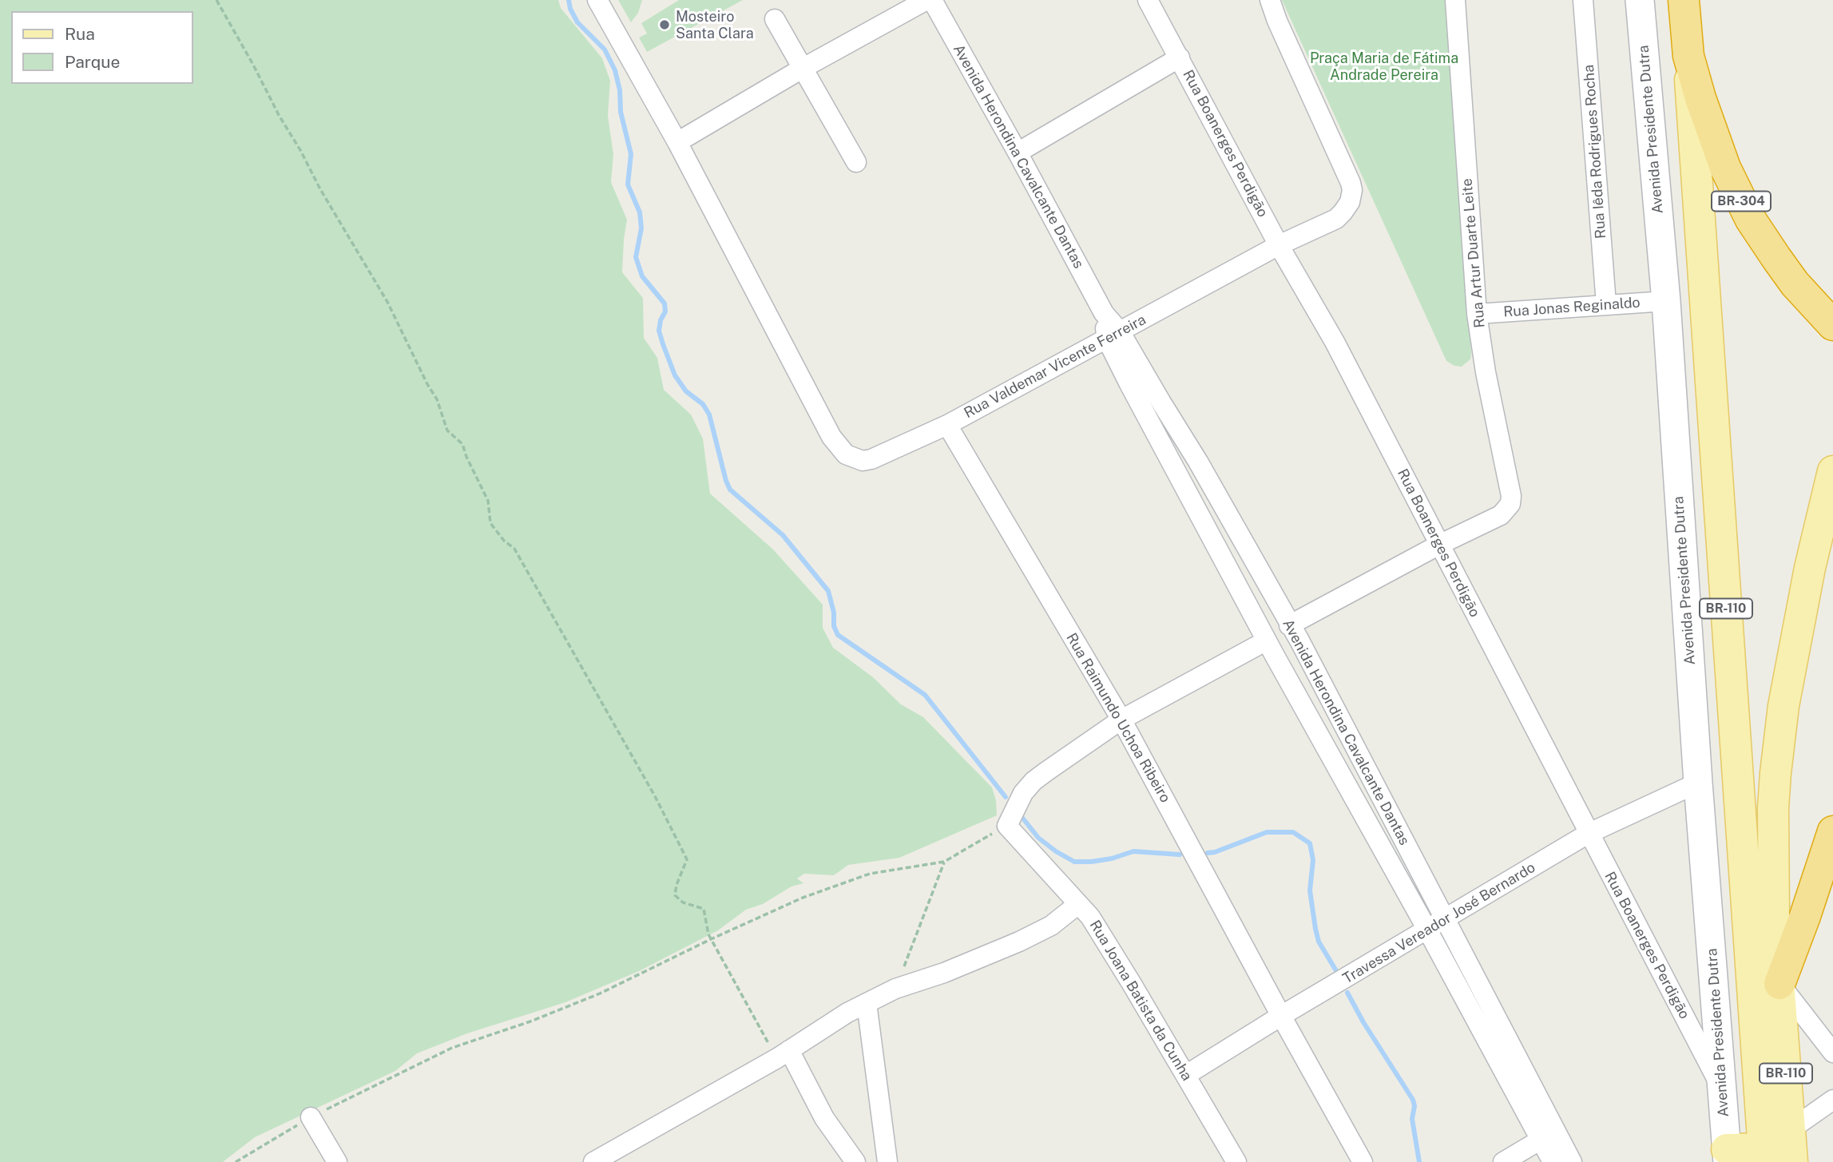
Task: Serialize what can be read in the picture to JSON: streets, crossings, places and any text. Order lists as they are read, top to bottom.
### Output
{
  "streets": {
    "highway": ["BR-304", "BR-110"],
    "street": [
      "Avenida Presidente Dutra",
      "Rua Boanerges Perdigão",
      "Rua Iêda Rodrigues Rocha",
      "Avenida Herondina Cavalcante Dantas",
      "Rua Artur Duarte Leite",
      "Rua Jonas Reginaldo",
      "Rua Valdemar Vicente Ferreira",
      "Rua Raimundo Uchoa Ribeiro",
      "Travessa Vereador José Bernardo",
      "Rua Joana Batista da Cunha"
    ]
  },
  "crossings": [
    ["Avenida Presidente Dutra", "Rua Boanerges Perdigão"],
    ["Avenida Presidente Dutra", "Rua Jonas Reginaldo"],
    ["Avenida Presidente Dutra", "Travessa Vereador José Bernardo"],
    ["Rua Boanerges Perdigão", "Rua Artur Duarte Leite"],
    ["Rua Boanerges Perdigão", "Rua Valdemar Vicente Ferreira"],
    ["Rua Boanerges Perdigão", "Travessa Vereador José Bernardo"],
    ["Rua Iêda Rodrigues Rocha", "Rua Jonas Reginaldo"],
    ["Avenida Herondina Cavalcante Dantas", "Rua Valdemar Vicente Ferreira"],
    ["Avenida Herondina Cavalcante Dantas", "Travessa Vereador José Bernardo"],
    ["BR-304", "BR-110"],
    ["Rua Artur Duarte Leite", "Rua Jonas Reginaldo"],
    ["Rua Valdemar Vicente Ferreira", "Rua Raimundo Uchoa Ribeiro"],
    ["Rua Raimundo Uchoa Ribeiro", "Travessa Vereador José Bernardo"],
    ["Travessa Vereador José Bernardo", "Rua Joana Batista da Cunha"]
  ],
  "parks": ["Praça Maria de Fátima Andrade Pereira"],
  "places": ["Mosteiro Santa Clara"],
  "legend": ["Rua", "Parque"]
}
